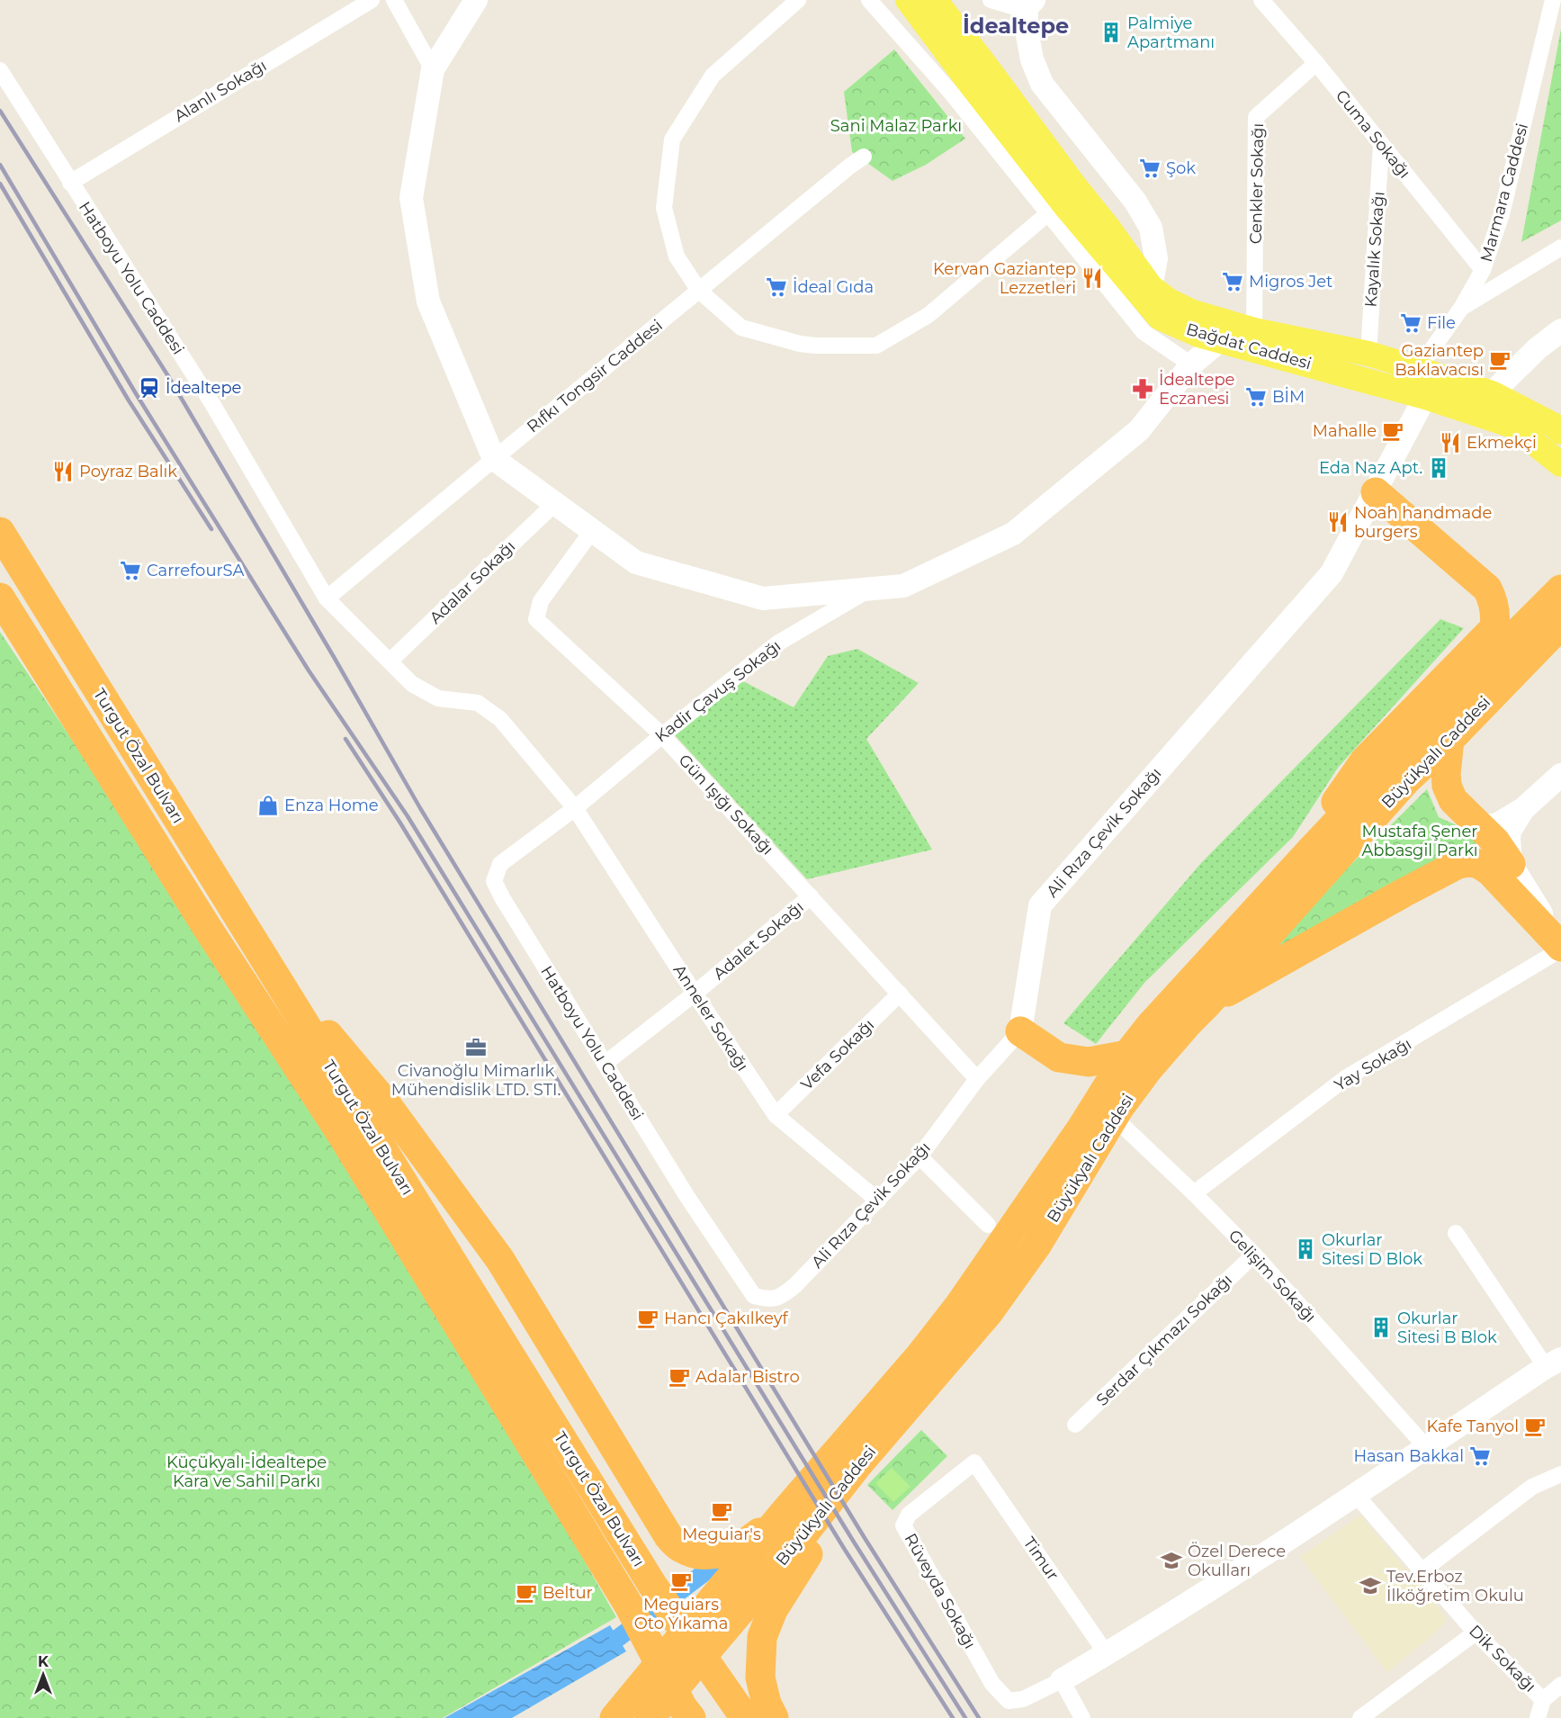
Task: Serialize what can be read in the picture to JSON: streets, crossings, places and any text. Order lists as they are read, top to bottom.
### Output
{
  "streets": {
    "highway": ["Büyükyalı Caddesi", "Turgut Özal Bulvarı"],
    "main road": ["Bağdat Caddesi"],
    "street": [
      "Alanlı Sokağı",
      "Cuma Sokağı",
      "Cenkler Sokağı",
      "Marmara Caddesi",
      "Kayalık Sokağı",
      "Hatboyu Yolu Caddesi",
      "Rıfkı Tongsir Caddesi",
      "Adalar Sokağı",
      "Kadir Çavuş Sokağı",
      "Gün Işığı Sokağı",
      "Ali Rıza Çevik Sokağı",
      "Adalet Sokağı",
      "Anneler Sokağı",
      "Vefa Sokağı",
      "Yay Sokağı",
      "Gelişim Sokağı",
      "Serdar Çıkmazı Sokağı",
      "Timur",
      "Rüveyda Sokağı",
      "Dik Sokağı"
    ]
  },
  "crossings": [
    ["Alanlı Sokağı", "Hatboyu Yolu Caddesi"],
    ["Cuma Sokağı", "Cenkler Sokağı"],
    ["Cuma Sokağı", "Marmara Caddesi"],
    ["Cuma Sokağı", "Kayalık Sokağı"],
    ["Cenkler Sokağı", "Bağdat Caddesi"],
    ["Marmara Caddesi", "Bağdat Caddesi"],
    ["Kayalık Sokağı", "Bağdat Caddesi"],
    ["Hatboyu Yolu Caddesi", "Rıfkı Tongsir Caddesi"],
    ["Hatboyu Yolu Caddesi", "Adalar Sokağı"],
    ["Hatboyu Yolu Caddesi", "Kadir Çavuş Sokağı"],
    ["Hatboyu Yolu Caddesi", "Ali Rıza Çevik Sokağı"],
    ["Hatboyu Yolu Caddesi", "Adalet Sokağı"],
    ["Hatboyu Yolu Caddesi", "Anneler Sokağı"],
    ["Bağdat Caddesi", "Ali Rıza Çevik Sokağı"],
    ["Adalar Sokağı", "Anneler Sokağı"],
    ["Kadir Çavuş Sokağı", "Gün Işığı Sokağı"],
    ["Kadir Çavuş Sokağı", "Anneler Sokağı"],
    ["Büyükyalı Caddesi", "Gelişim Sokağı"],
    ["Gün Işığı Sokağı", "Ali Rıza Çevik Sokağı"],
    ["Gün Işığı Sokağı", "Adalet Sokağı"],
    ["Gün Işığı Sokağı", "Vefa Sokağı"],
    ["Ali Rıza Çevik Sokağı", "Anneler Sokağı"],
    ["Adalet Sokağı", "Anneler Sokağı"],
    ["Anneler Sokağı", "Vefa Sokağı"],
    ["Yay Sokağı", "Gelişim Sokağı"],
    ["Gelişim Sokağı", "Serdar Çıkmazı Sokağı"],
    ["Timur", "Rüveyda Sokağı"]
  ],
  "districts": ["İdealtepe"],
  "parks": ["Sani Malaz Parkı", "Mustafa Şener Abbasgil Parkı", "Küçükyalı-İdealtepe Kara ve Sahil Parkı"],
  "places": {
    "building": [
      "Palmiye Apartmanı",
      "Eda Naz Apt.",
      "Okurlar Sitesi D Blok",
      "Okurlar Sitesi B Blok"
    ],
    "supermarket": [
      "Şok",
      "Migros Jet",
      "İdeal Gıda",
      "File",
      "BİM",
      "CarrefourSA",
      "Hasan Bakkal"
    ],
    "restaurant": [
      "Kervan Gaziantep Lezzetleri",
      "Ekmekçi",
      "Poyraz Balık",
      "Noah handmade burgers"
    ],
    "cafe": [
      "Gaziantep Baklavacısı",
      "Mahalle",
      "Hancı Çakılkeyf",
      "Adalar Bistro",
      "Kafe Tanyol",
      "Meguiar's",
      "Meguiars Oto Yıkama",
      "Beltur"
    ],
    "station": ["İdealtepe"],
    "pharmacy": ["İdealtepe Eczanesi"],
    "shop": ["Enza Home"],
    "office": ["Civanoğlu Mimarlık Mühendislik LTD. STI."],
    "school or university": ["Özel Derece Okulları", "Tev.Erboz İlköğretim Okulu"]
  },
  "north": "top"
}
